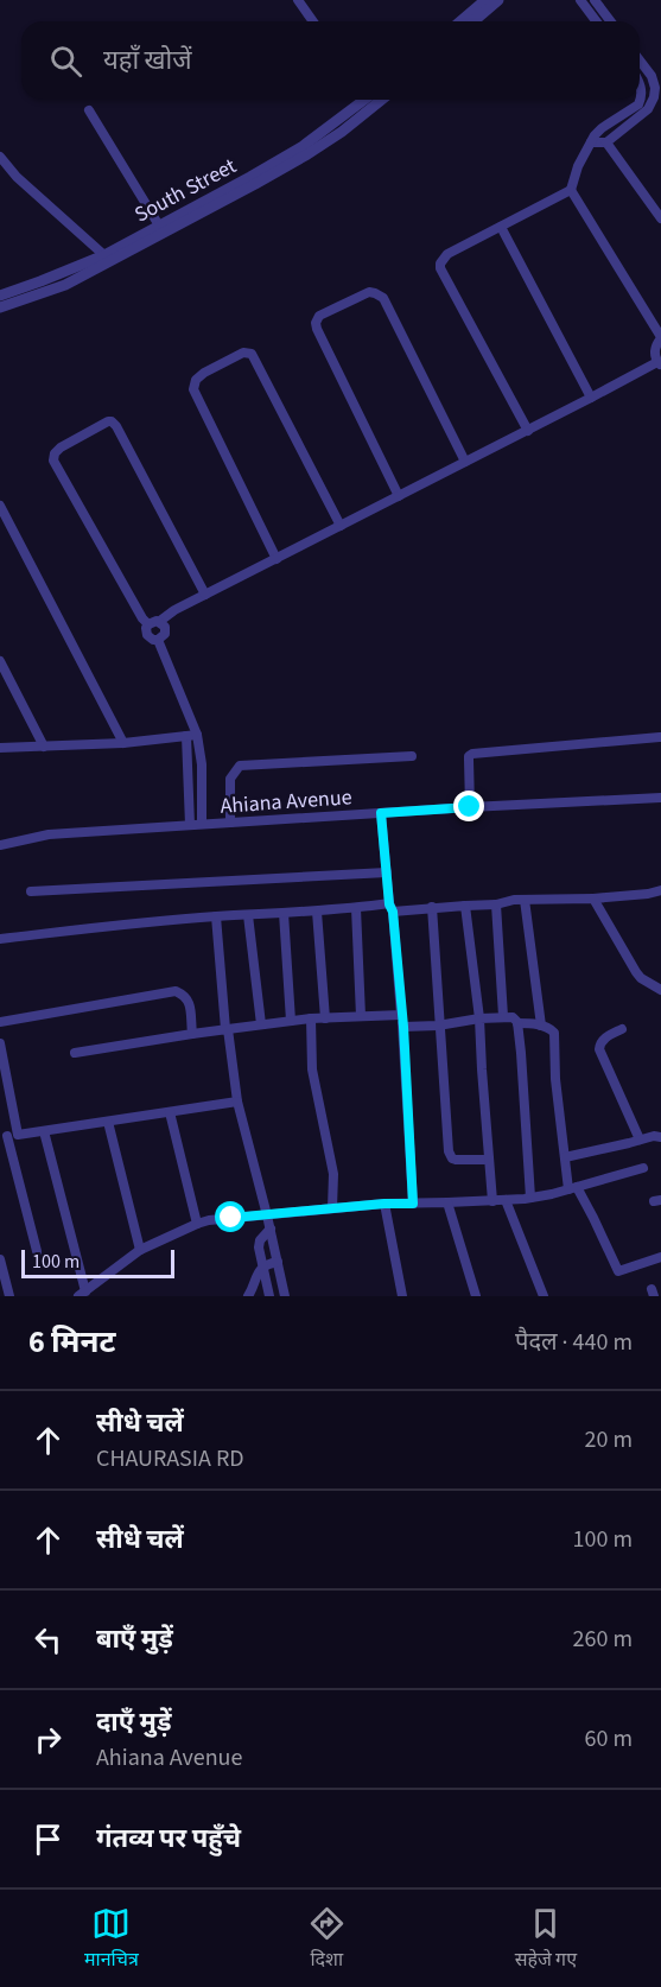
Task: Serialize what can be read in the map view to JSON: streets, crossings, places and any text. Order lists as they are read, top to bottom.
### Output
{
  "streets": {
    "street": ["South Street", "Ahiana Avenue"]
  },
  "scale_bar": "100 m",
  "page": {
    "search": "यहाँ खोजें",
    "scale": "100 m",
    "heading": ["6 मिनट", "पैदल · 440 m"],
    "list": [
      ["सीधे चलें", "CHAURASIA RD", "20 m"],
      ["सीधे चलें", "100 m"],
      ["बाएँ मुड़ें", "260 m"],
      ["दाएँ मुड़ें", "Ahiana Avenue", "60 m"],
      "गंतव्य पर पहुँचे"
    ],
    "nav": ["मानचित्र", "दिशा", "सहेजे गए"]
  }
}
